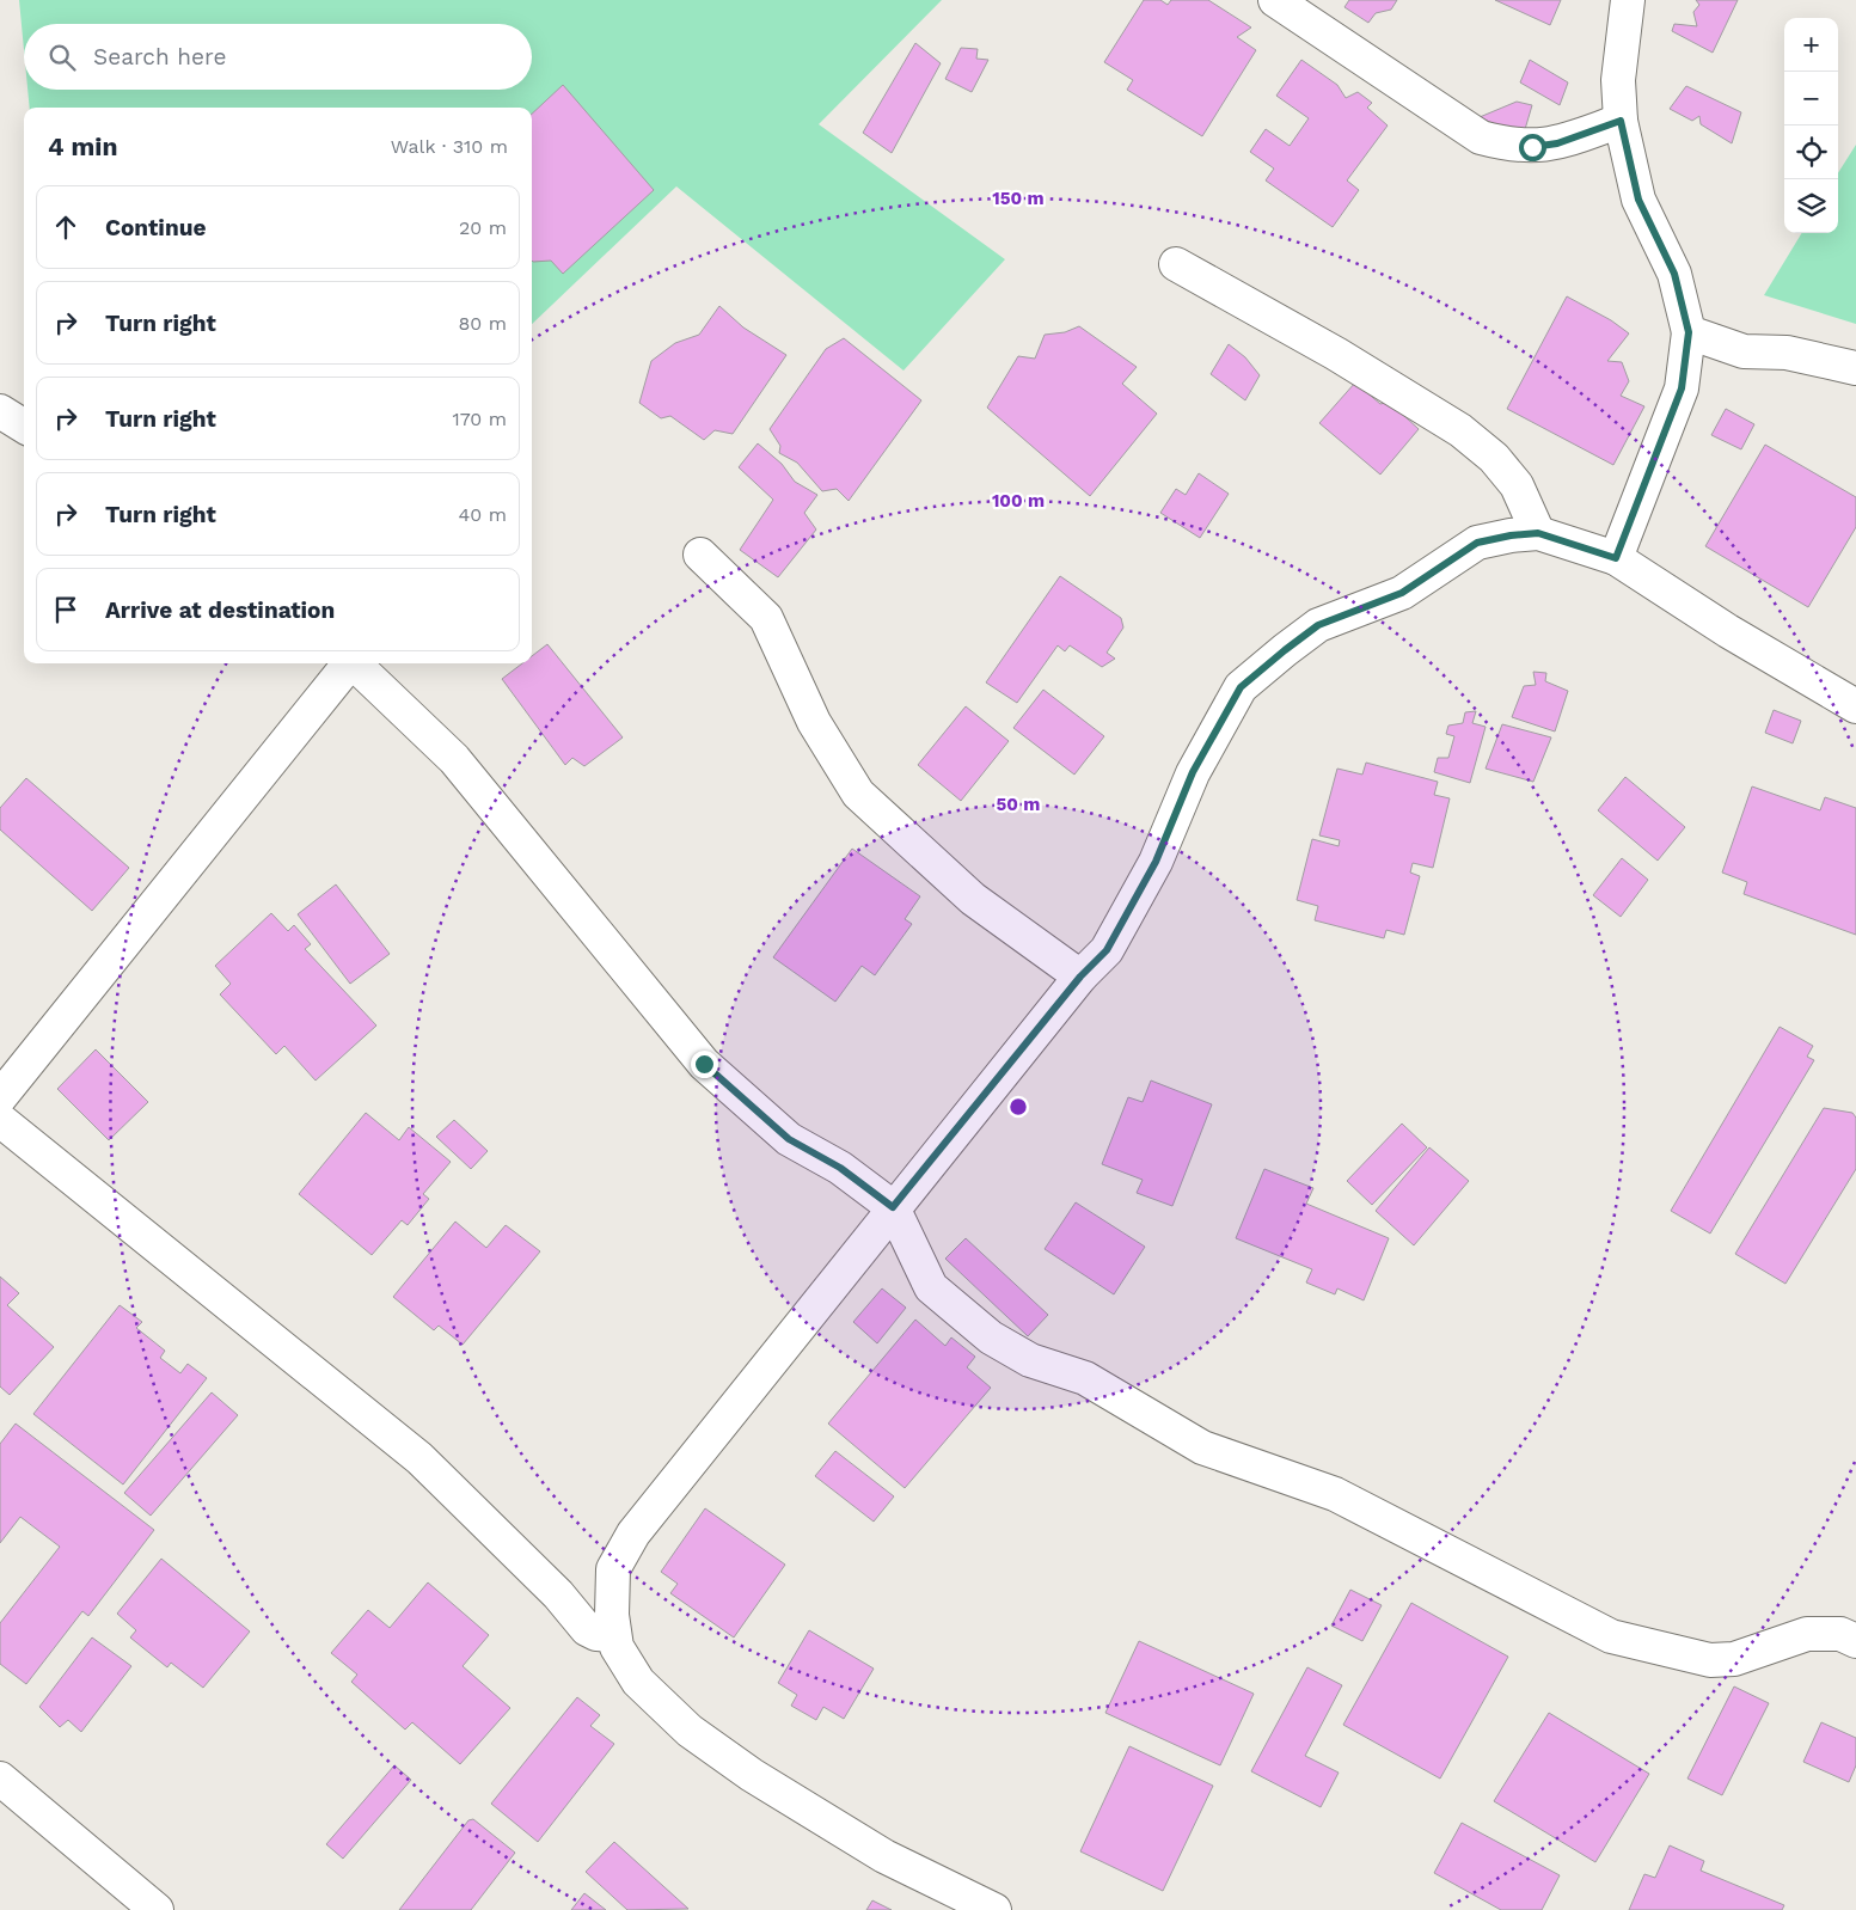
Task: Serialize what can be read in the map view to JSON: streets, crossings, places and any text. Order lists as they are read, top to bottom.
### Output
{
  "page": {
    "map_buttons": ["+", "−"],
    "search": "Search here",
    "heading": ["4 min", "Walk · 310 m"],
    "list": [
      ["Continue", "20 m"],
      ["Turn right", "80 m"],
      ["Turn right", "170 m"],
      ["Turn right", "40 m"],
      "Arrive at destination"
    ]
  },
  "rings": ["150 m", "100 m", "50 m"]
}
